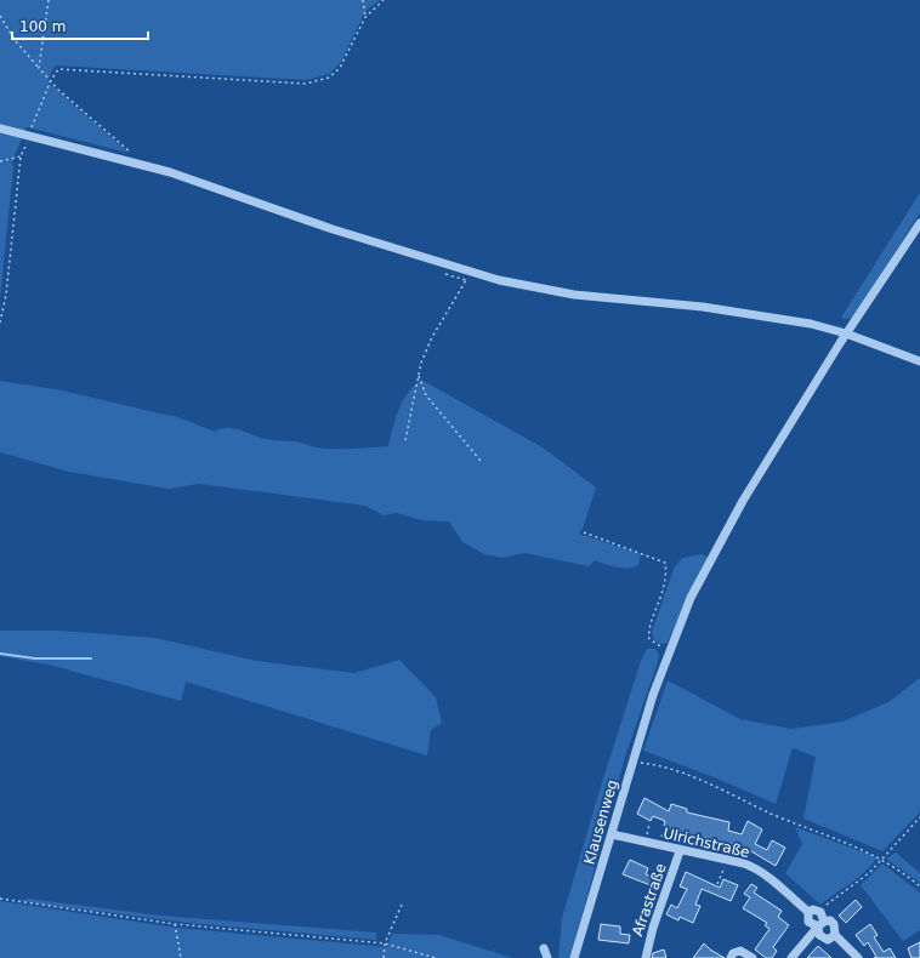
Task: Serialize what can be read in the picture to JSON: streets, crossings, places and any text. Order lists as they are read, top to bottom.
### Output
{
  "streets": {
    "street": ["Klausenweg", "Ulrichstraße", "Afrastraße"]
  },
  "crossings": [
    ["Klausenweg", "Ulrichstraße"],
    ["Ulrichstraße", "Afrastraße"]
  ],
  "scale_bar": "100 m"
}
